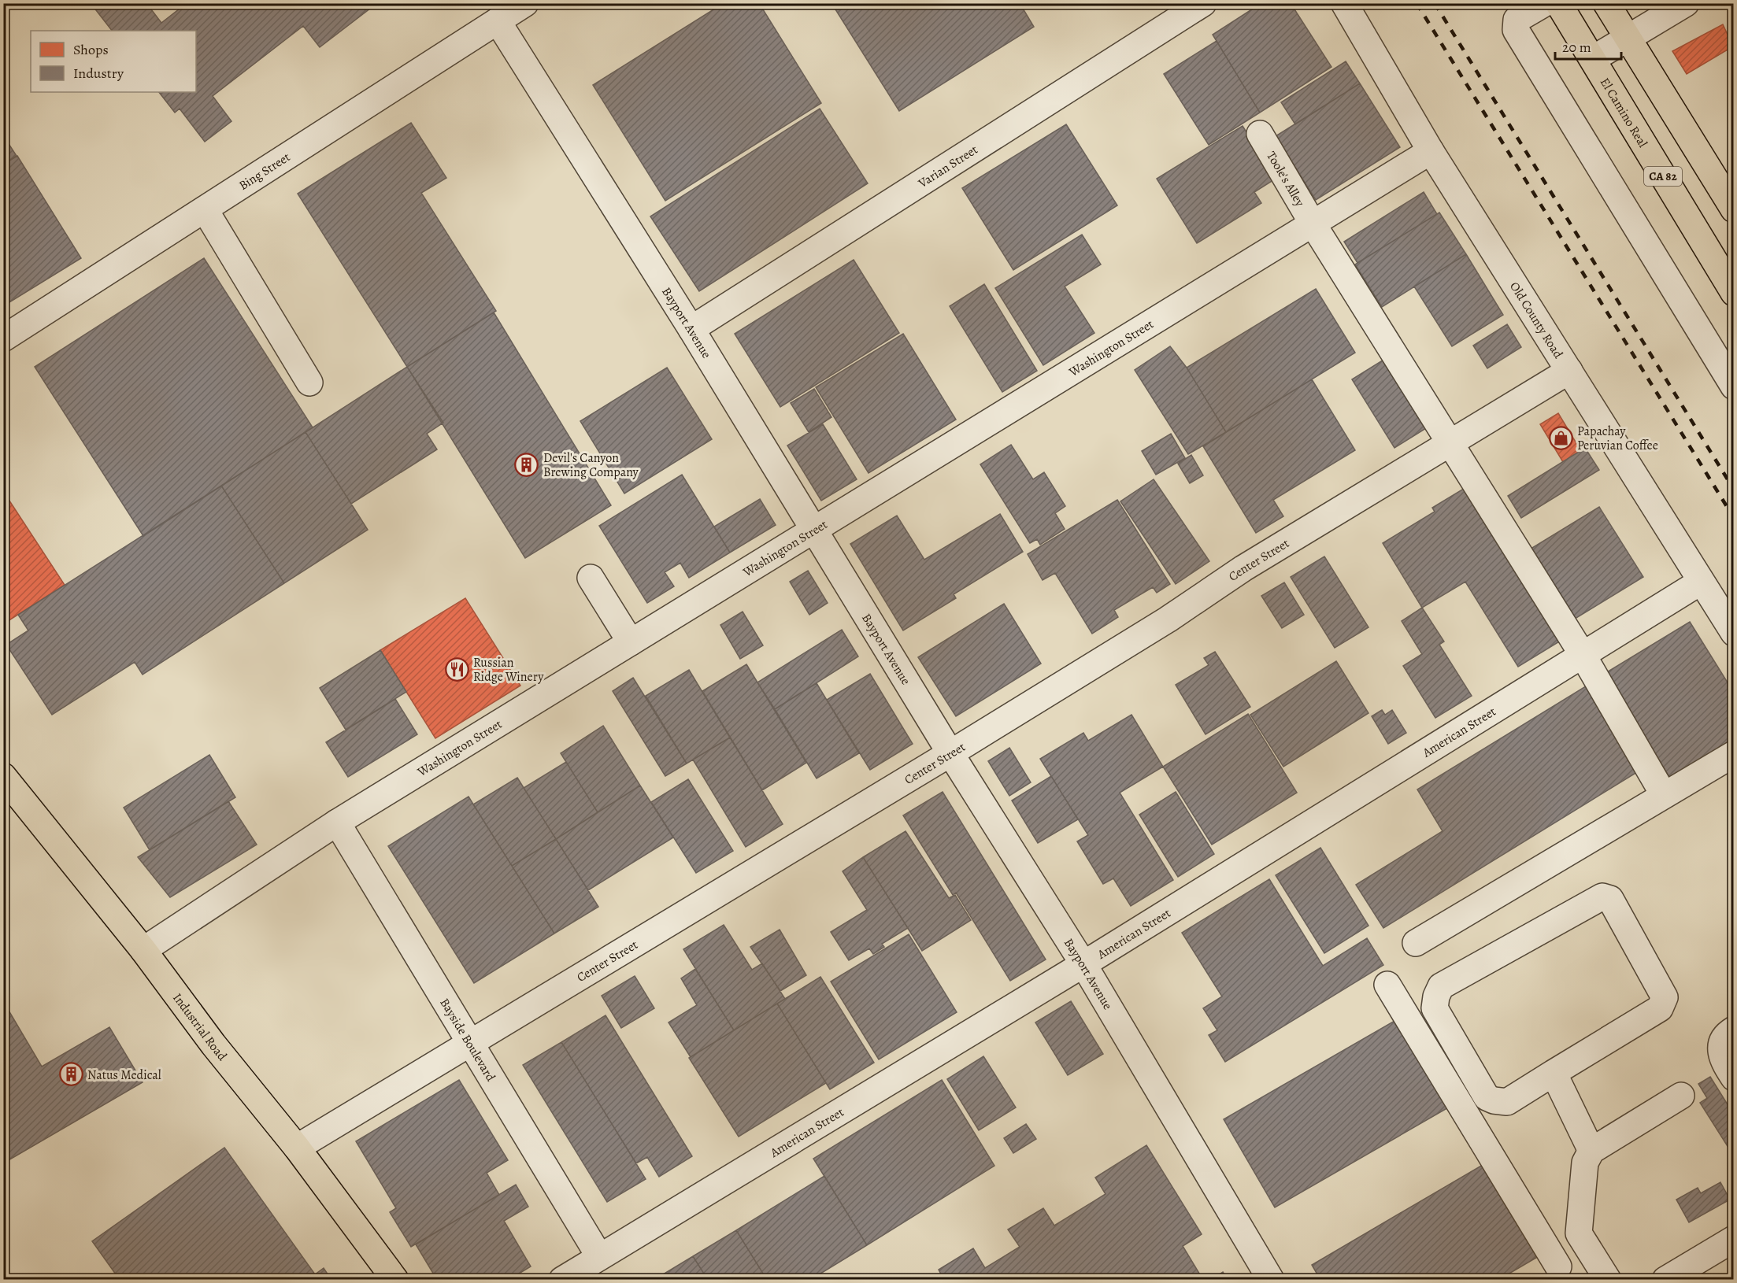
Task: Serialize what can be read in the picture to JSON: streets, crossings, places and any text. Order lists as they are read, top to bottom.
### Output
{
  "streets": {
    "main road": ["El Camino Real", "CA 82", "Industrial Road"],
    "street": [
      "Varian Street",
      "Bing Street",
      "Toole's Alley",
      "Old County Road",
      "Bayport Avenue",
      "Washington Street",
      "Center Street",
      "American Street",
      "Bayside Boulevard"
    ]
  },
  "crossings": [
    ["Varian Street", "Bayport Avenue"],
    ["Bing Street", "Bayport Avenue"],
    ["Toole's Alley", "Washington Street"],
    ["Toole's Alley", "Center Street"],
    ["Toole's Alley", "American Street"],
    ["Old County Road", "Washington Street"],
    ["Old County Road", "Center Street"],
    ["Old County Road", "American Street"],
    ["Bayport Avenue", "Washington Street"],
    ["Bayport Avenue", "Center Street"],
    ["Bayport Avenue", "American Street"],
    ["Washington Street", "Industrial Road"],
    ["Washington Street", "Bayside Boulevard"],
    ["Center Street", "Industrial Road"],
    ["Center Street", "Bayside Boulevard"],
    ["American Street", "Bayside Boulevard"]
  ],
  "places": {
    "shop": ["Papachay Peruvian Coffee"],
    "building": ["Devil's Canyon Brewing Company", "Natus Medical"],
    "restaurant": ["Russian Ridge Winery"]
  },
  "legend": ["Shops", "Industry"],
  "scale_bar": "20 m"
}
